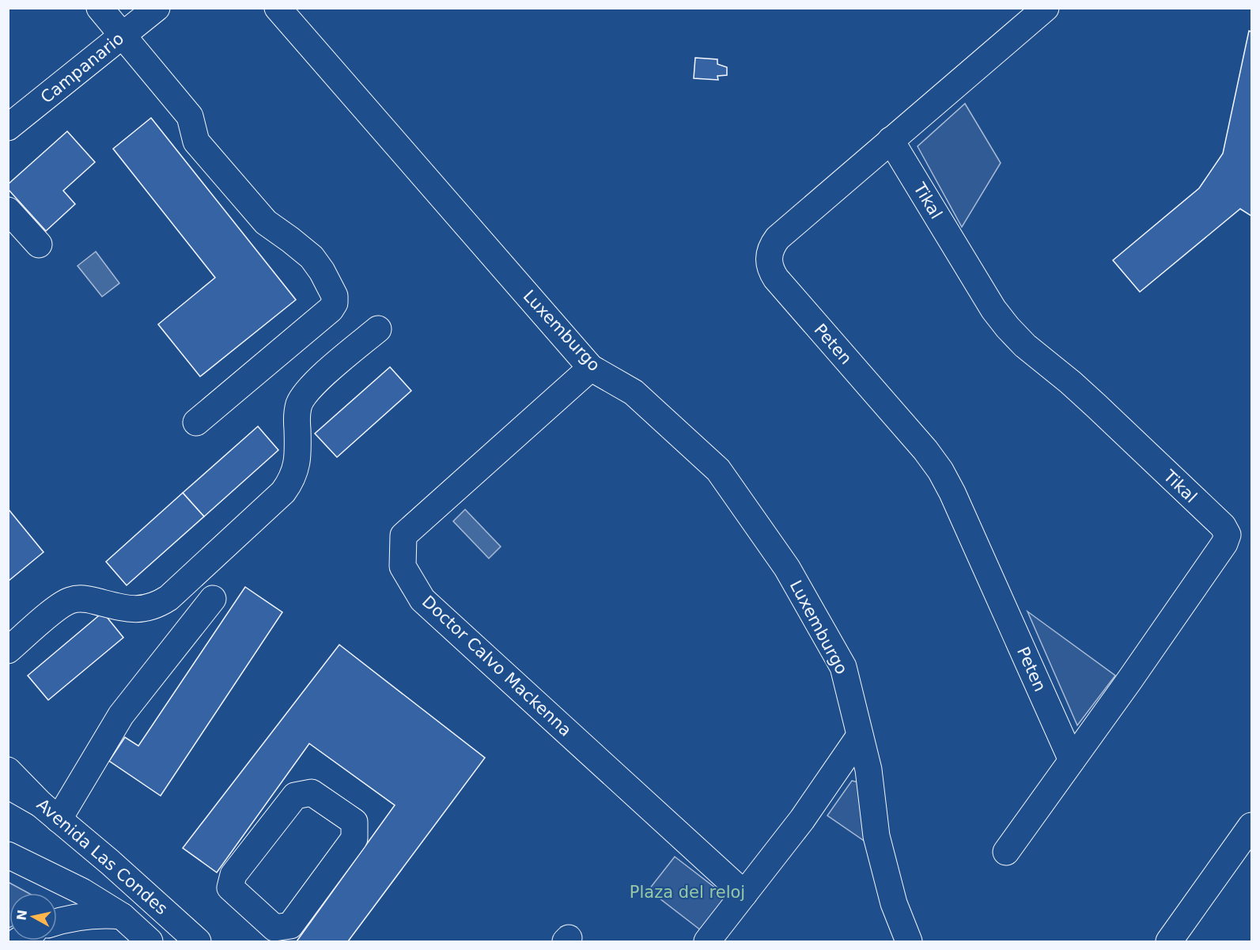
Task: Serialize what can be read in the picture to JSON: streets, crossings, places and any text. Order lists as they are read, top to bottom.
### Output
{
  "streets": {
    "main road": [
      "Campanario",
      "Tikal",
      "Luxemburgo",
      "Peten",
      "Doctor Calvo Mackenna",
      "Avenida Las Condes"
    ]
  },
  "crossings": [
    ["Tikal", "Peten"],
    ["Luxemburgo", "Doctor Calvo Mackenna"]
  ],
  "parks": ["Plaza del reloj"],
  "north": "left"
}
